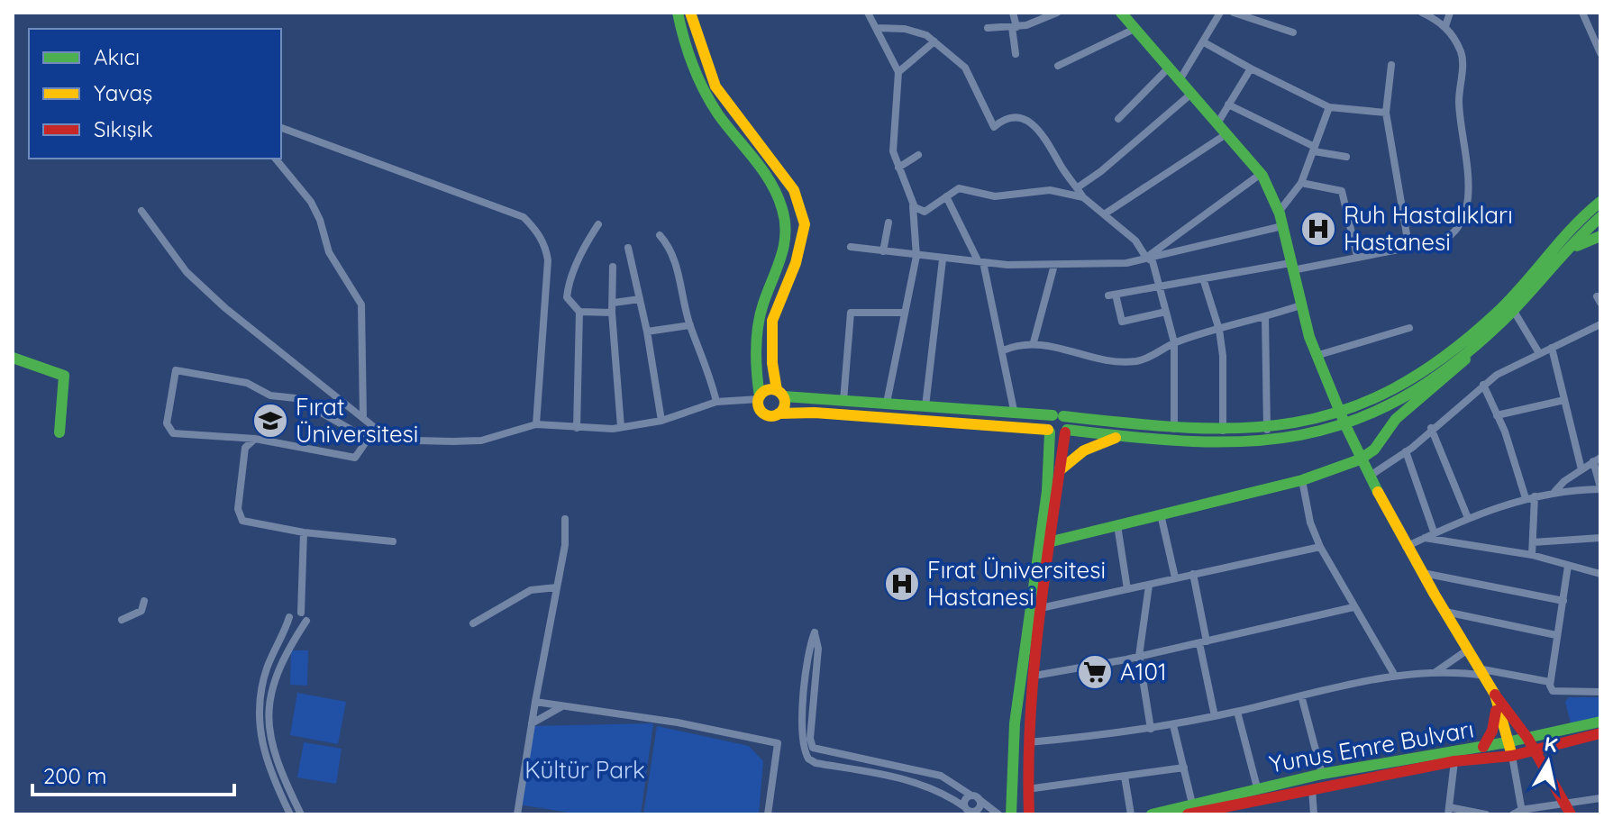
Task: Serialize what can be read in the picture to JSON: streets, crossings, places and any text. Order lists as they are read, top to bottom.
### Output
{
  "streets": {
    "main road": ["Yunus Emre Bulvarı"]
  },
  "parks": ["Kültür Park"],
  "places": {
    "hospital": ["Ruh Hastalıkları Hastanesi", "Fırat Üniversitesi Hastanesi"],
    "school or university": ["Fırat Üniversitesi"],
    "supermarket": ["A101"]
  },
  "legend": ["Akıcı", "Yavaş", "Sıkışık"],
  "scale_bar": "200 m",
  "north": "top"
}
